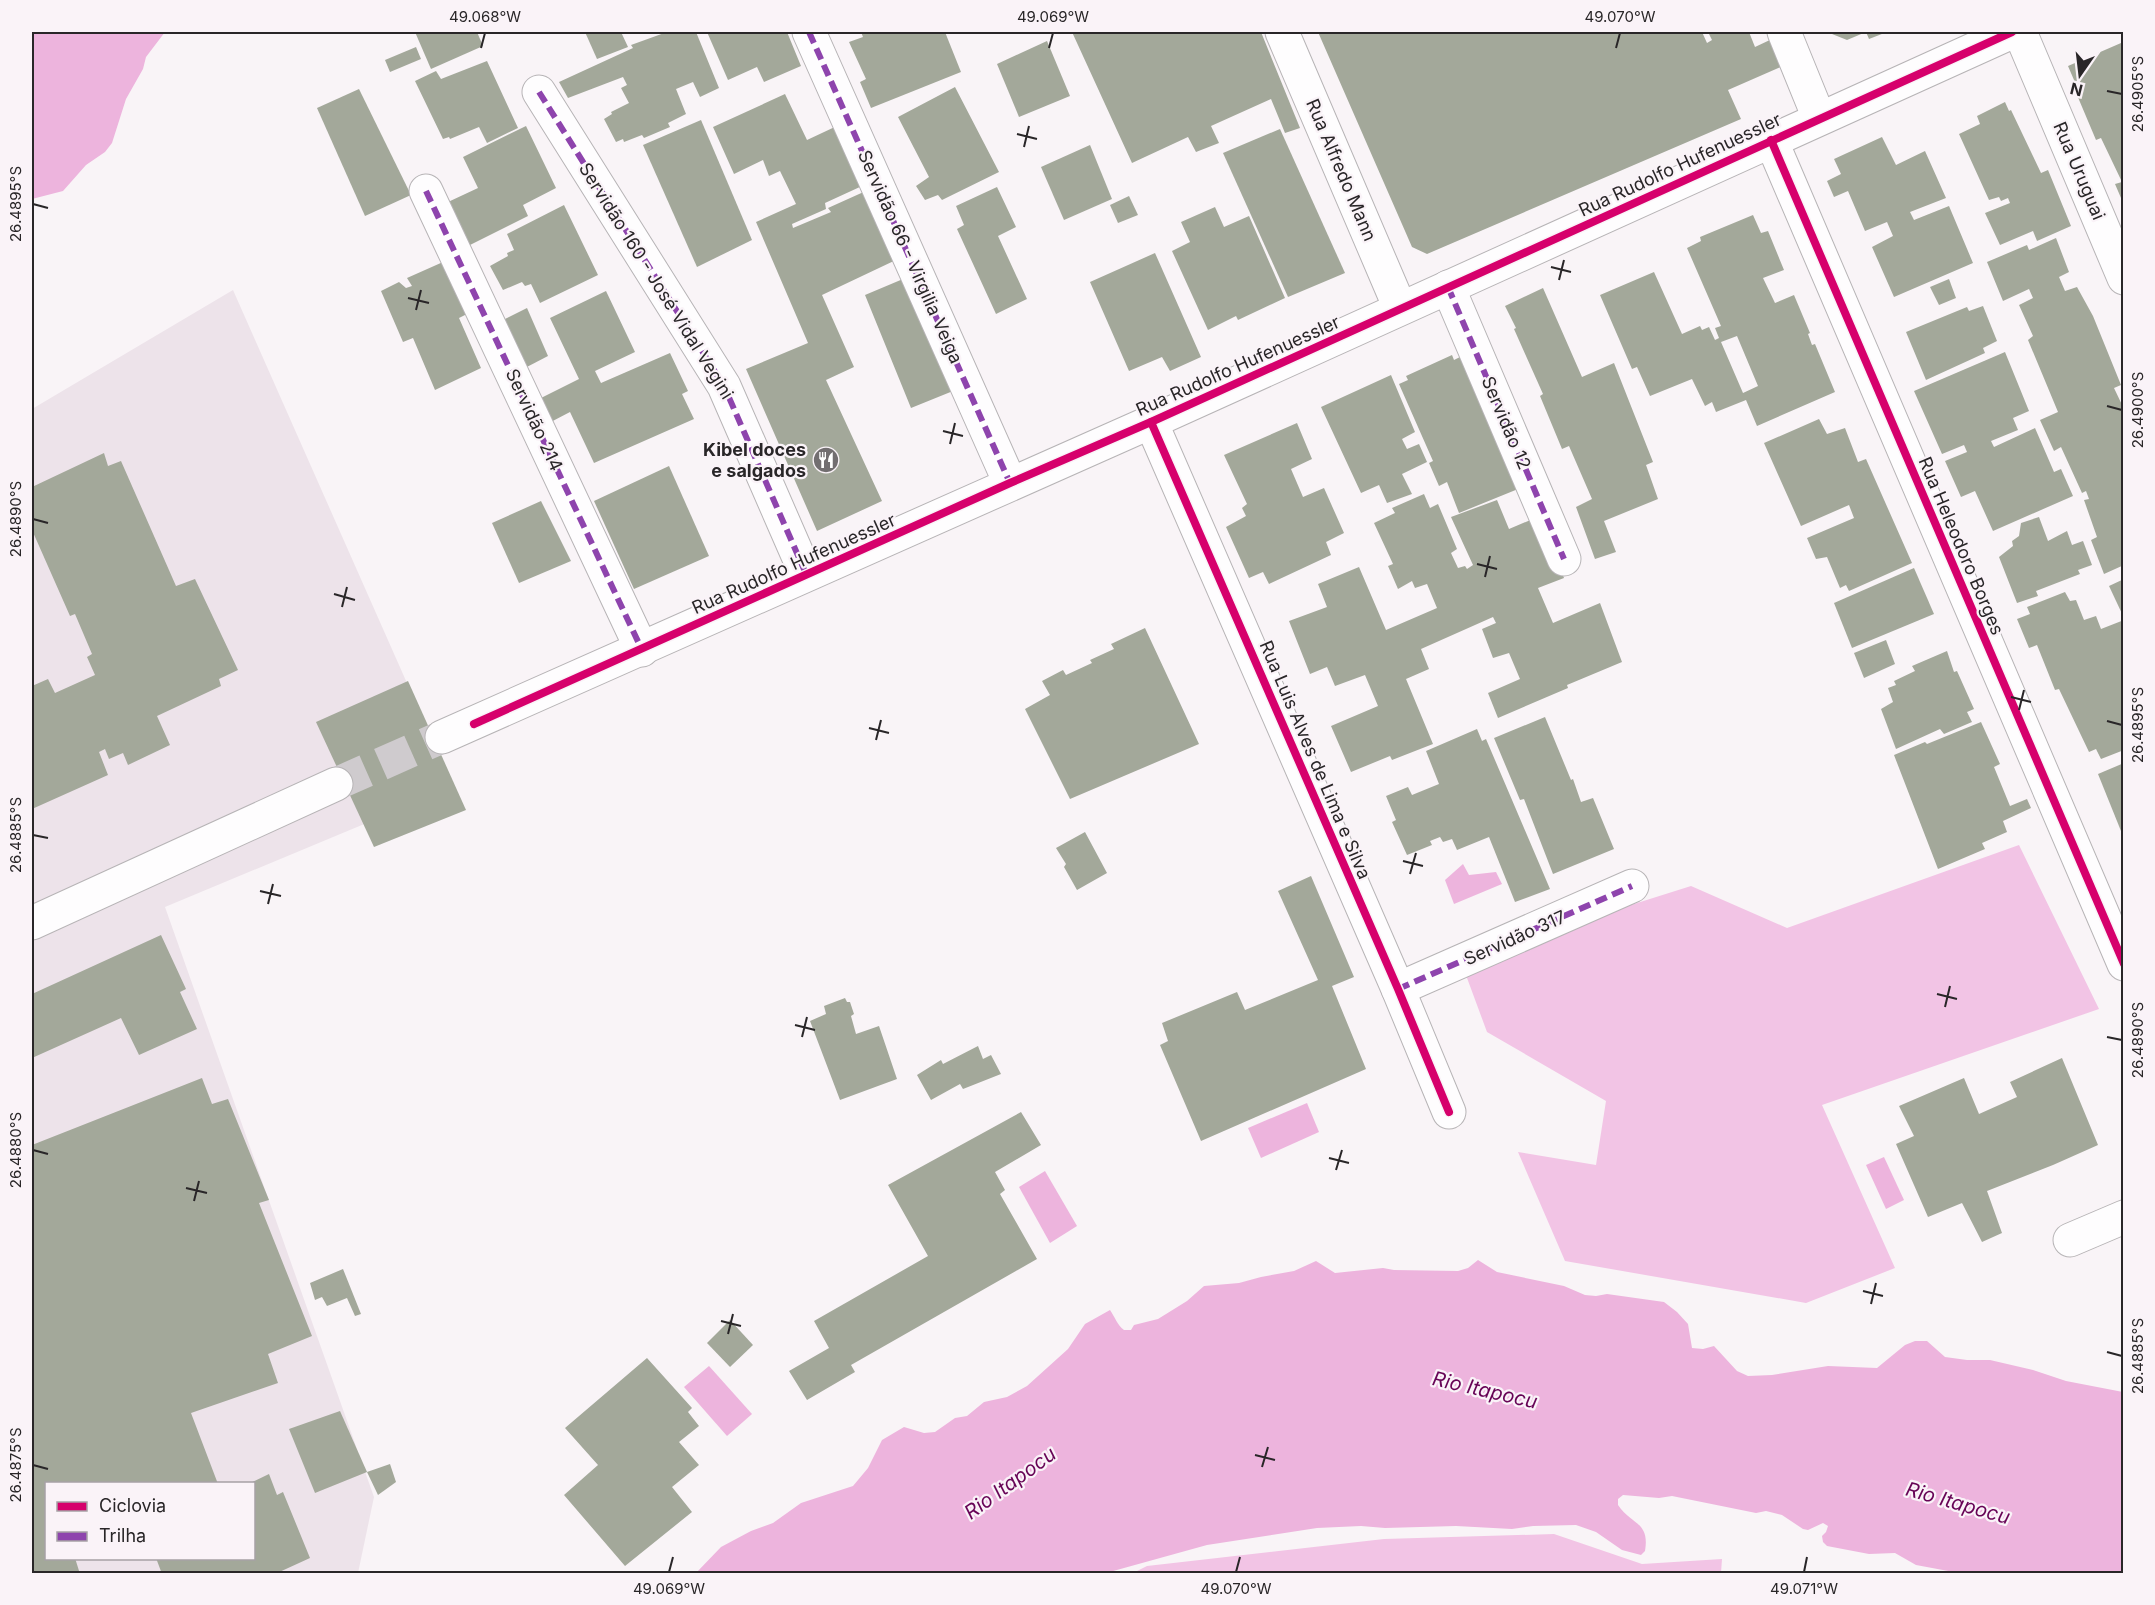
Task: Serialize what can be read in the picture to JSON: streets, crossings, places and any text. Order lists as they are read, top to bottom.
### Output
{
  "streets": {
    "street": [
      "Rua Rudolfo Hufenuessler",
      "Rua Alfredo Mann",
      "Rua Uruguai",
      "Servidão 66 - Virgilia Veiga",
      "Servidão 160 - José Vidal Vegini",
      "Servidão 214",
      "Servidão 12",
      "Rua Heleodoro Borges",
      "Rua Luis Alves de Lima e Silva",
      "Servidão 317"
    ]
  },
  "crossings": [
    ["Rua Rudolfo Hufenuessler", "Rua Alfredo Mann"],
    ["Rua Rudolfo Hufenuessler", "Servidão 66 - Virgilia Veiga"],
    ["Rua Rudolfo Hufenuessler", "Servidão 160 - José Vidal Vegini"],
    ["Rua Rudolfo Hufenuessler", "Servidão 214"],
    ["Rua Rudolfo Hufenuessler", "Servidão 12"],
    ["Rua Rudolfo Hufenuessler", "Rua Heleodoro Borges"],
    ["Rua Rudolfo Hufenuessler", "Rua Luis Alves de Lima e Silva"],
    ["Rua Luis Alves de Lima e Silva", "Servidão 317"]
  ],
  "water": ["Rio Itapocu"],
  "places": {
    "restaurant": ["Kibel doces e salgados"]
  },
  "legend": ["Ciclovia", "Trilha"],
  "north": "bottom",
  "coordinates": [
    "49.068°W",
    "49.069°W",
    "49.070°W",
    "26.4905°S",
    "26.4895°S",
    "26.4900°S",
    "26.4890°S",
    "26.4885°S",
    "26.4880°S",
    "26.4875°S",
    "49.071°W"
  ]
}
